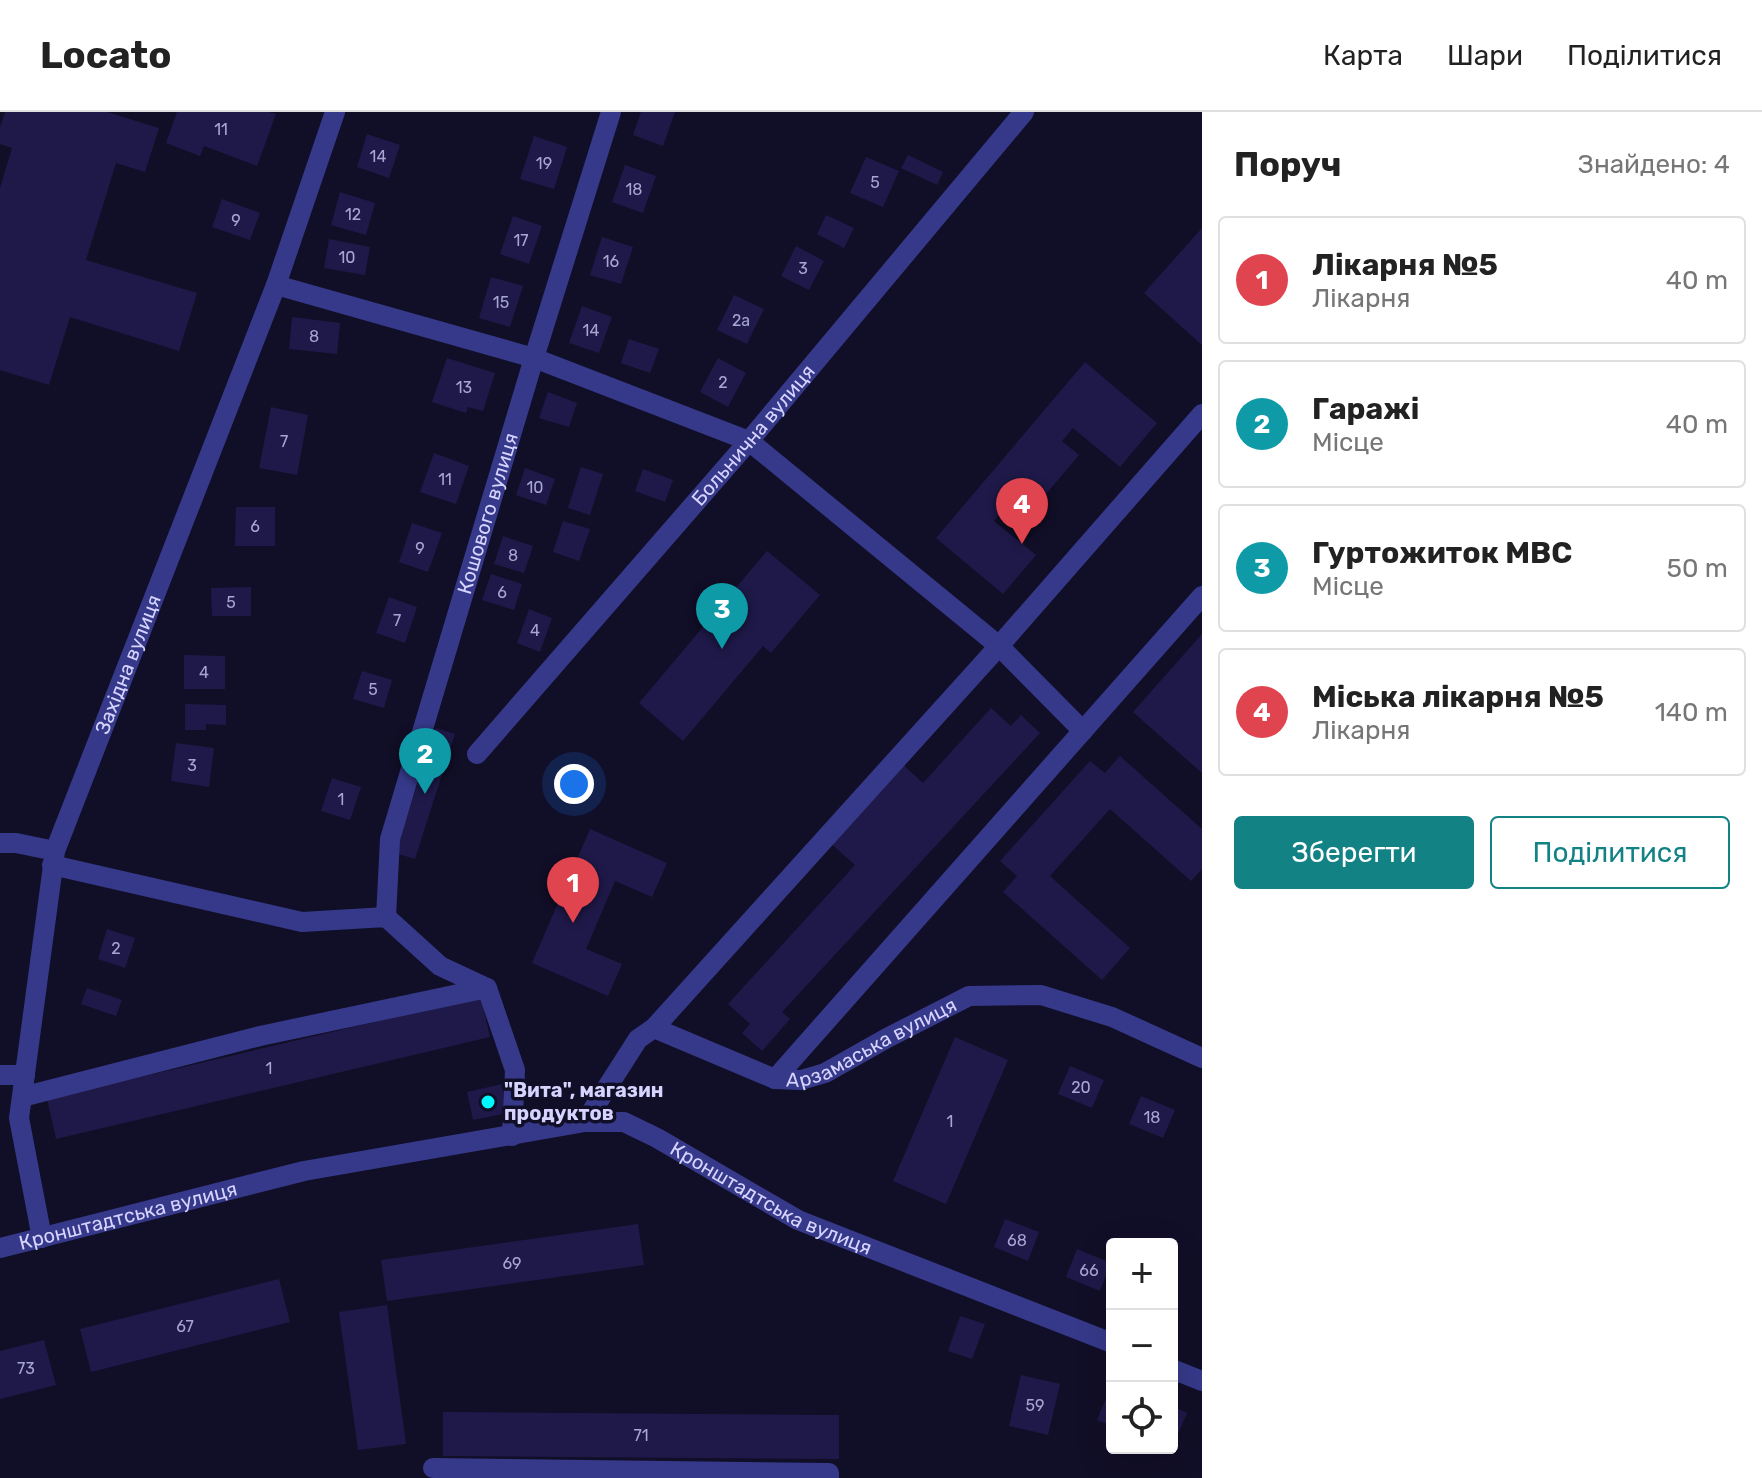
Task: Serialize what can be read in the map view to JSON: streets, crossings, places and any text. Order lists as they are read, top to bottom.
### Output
{
  "streets": {
    "street": [
      "Больнична вулиця",
      "Кошового вулиця",
      "Західна вулиця",
      "Арзамаська вулиця",
      "Кронштадтська вулиця"
    ]
  },
  "crossings": [
    ["Західна вулиця", "Кронштадтська вулиця"]
  ],
  "places": ["\"Вита\", магазин продуктов"],
  "house_numbers": [
    "11",
    "14",
    "19",
    "5",
    "18",
    "12",
    "9",
    "17",
    "10",
    "16",
    "3",
    "15",
    "2а",
    "14",
    "8",
    "2",
    "13",
    "7",
    "11",
    "10",
    "6",
    "9",
    "8",
    "6",
    "5",
    "7",
    "4",
    "4",
    "5",
    "3",
    "1",
    "2",
    "1",
    "20",
    "18",
    "1",
    "68",
    "69",
    "66",
    "67",
    "73",
    "59",
    "71"
  ],
  "page": {
    "header": "Locato",
    "nav": ["Карта", "Шари", "Поділитися"],
    "heading": ["Поруч", "Знайдено: 4"],
    "list": [
      {
        "mark": "1",
        "name": "Лікарня №5",
        "note": "Лікарня",
        "value": "40 m"
      },
      {
        "mark": "2",
        "name": "Гаражі",
        "note": "Місце",
        "value": "40 m"
      },
      {
        "mark": "3",
        "name": "Гуртожиток МВС",
        "note": "Місце",
        "value": "50 m"
      },
      {
        "mark": "4",
        "name": "Міська лікарня №5",
        "note": "Лікарня",
        "value": "140 m"
      }
    ],
    "pins": [
      "4",
      "3",
      "2",
      "1"
    ],
    "buttons": ["Зберегти", "Поділитися"],
    "map_buttons": ["+", "−"]
  }
}
